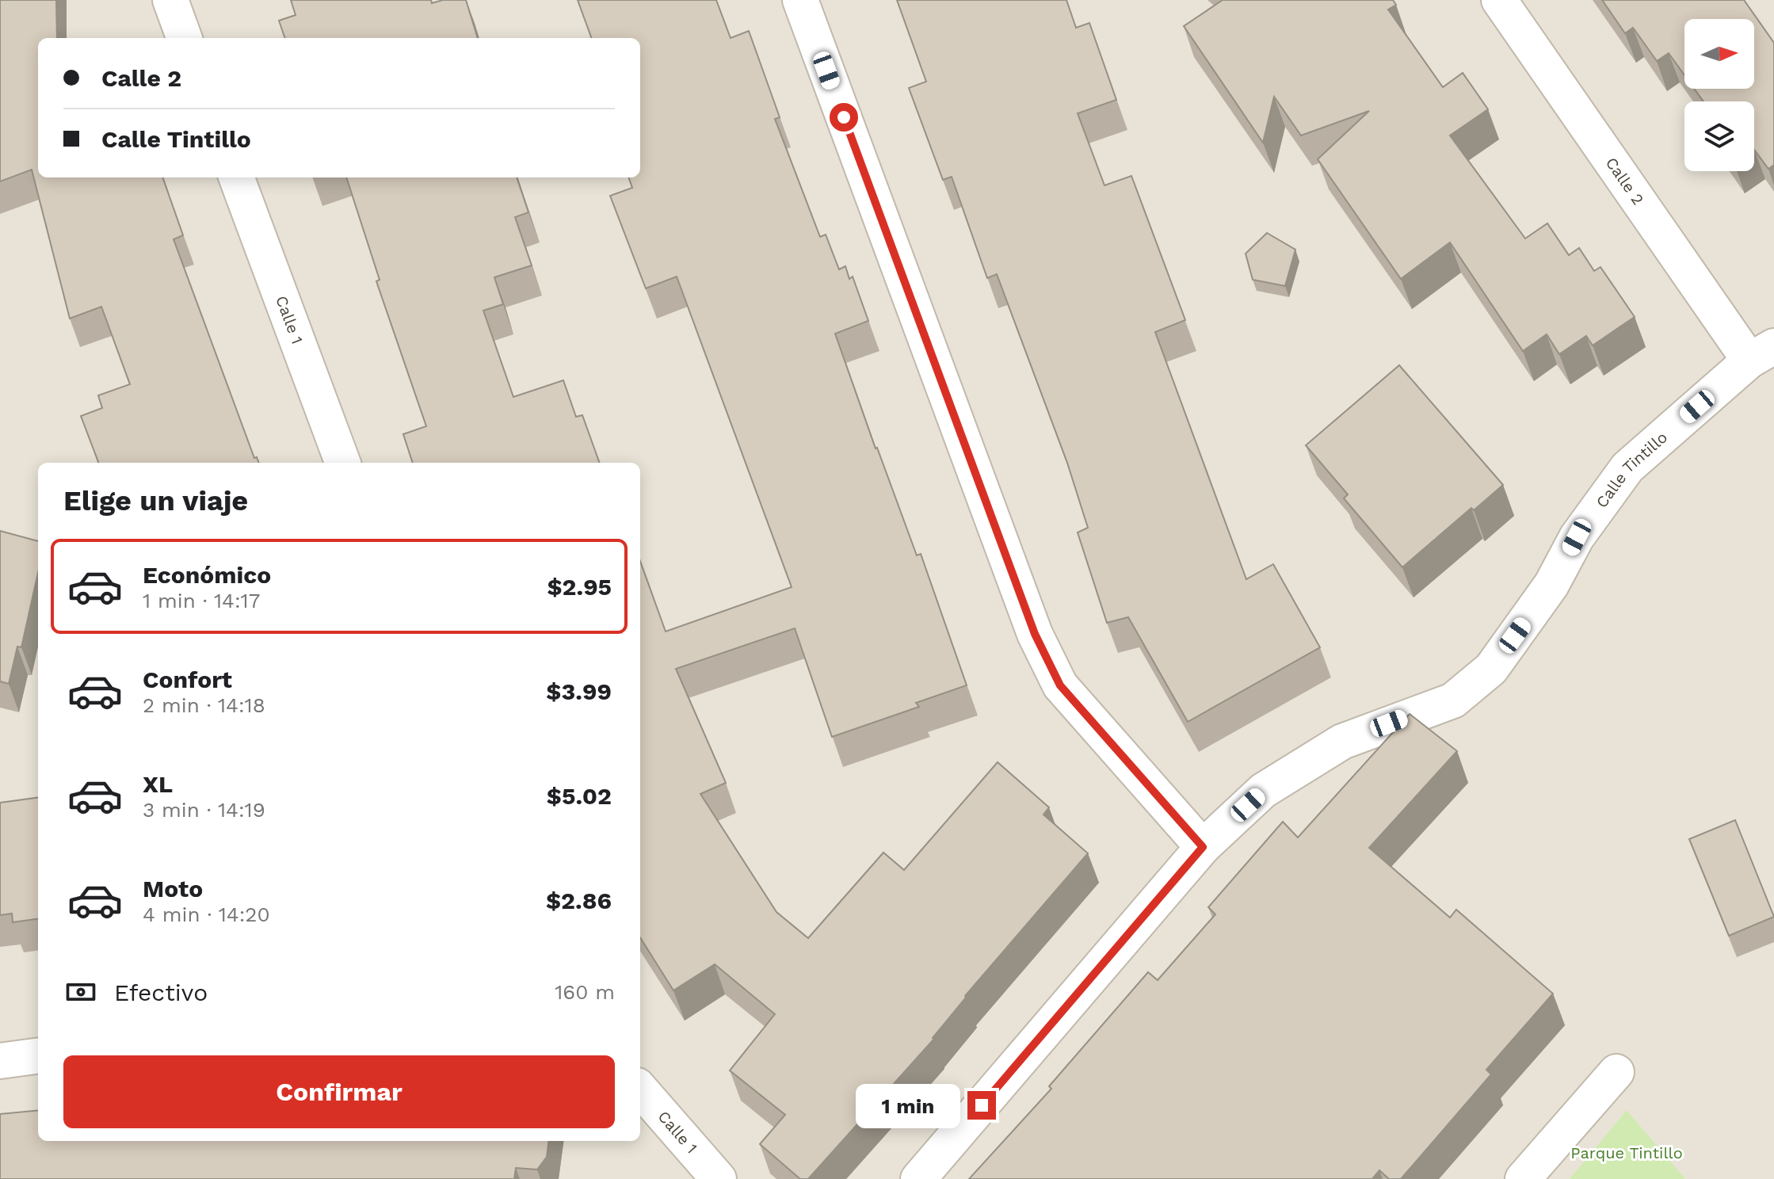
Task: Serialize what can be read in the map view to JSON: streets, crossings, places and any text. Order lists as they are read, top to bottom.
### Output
{
  "streets": {
    "street": ["Calle 2", "Calle 1", "Calle Tintillo"]
  },
  "crossings": [
    ["Calle 2", "Calle Tintillo"]
  ],
  "parks": ["Parque Tintillo"],
  "north": "right",
  "page": {
    "banner": ["Calle 2", "Calle Tintillo"],
    "heading": "Elige un viaje",
    "list": [
      {
        "name": "Económico",
        "note": "1 min · 14:17",
        "value": "$2.95"
      },
      {
        "name": "Confort",
        "note": "2 min · 14:18",
        "value": "$3.99"
      },
      {
        "name": "XL",
        "note": "3 min · 14:19",
        "value": "$5.02"
      },
      {
        "name": "Moto",
        "note": "4 min · 14:20",
        "value": "$2.86"
      }
    ],
    "pay": ["Efectivo", "160 m"],
    "buttons": "Confirmar",
    "bubble": "1 min"
  }
}
